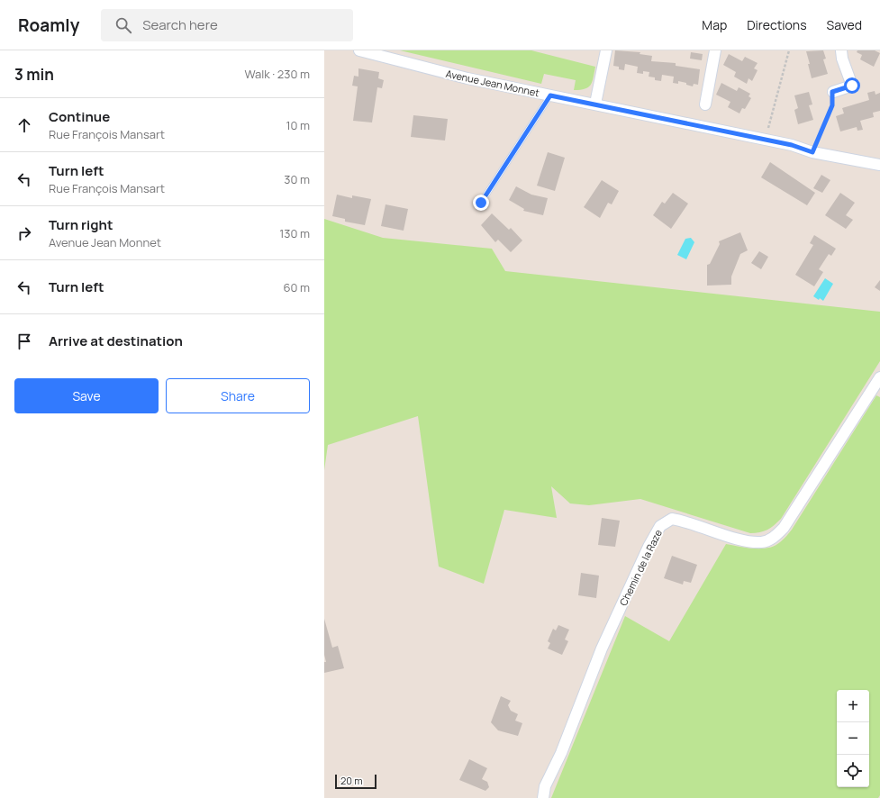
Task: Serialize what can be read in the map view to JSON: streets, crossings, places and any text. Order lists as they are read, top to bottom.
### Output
{
  "streets": {
    "street": ["Avenue Jean Monnet", "Chemin de la Raze"]
  },
  "scale_bar": "20 m",
  "page": {
    "header": "Roamly",
    "search": "Search here",
    "nav": ["Map", "Directions", "Saved"],
    "heading": ["3 min", "Walk · 230 m"],
    "list": [
      ["Continue", "Rue François Mansart", "10 m"],
      ["Turn left", "Rue François Mansart", "30 m"],
      ["Turn right", "Avenue Jean Monnet", "130 m"],
      ["Turn left", "60 m"],
      "Arrive at destination"
    ],
    "buttons": ["Save", "Share"],
    "map_buttons": ["+", "−"],
    "scale": "20 m"
  }
}
